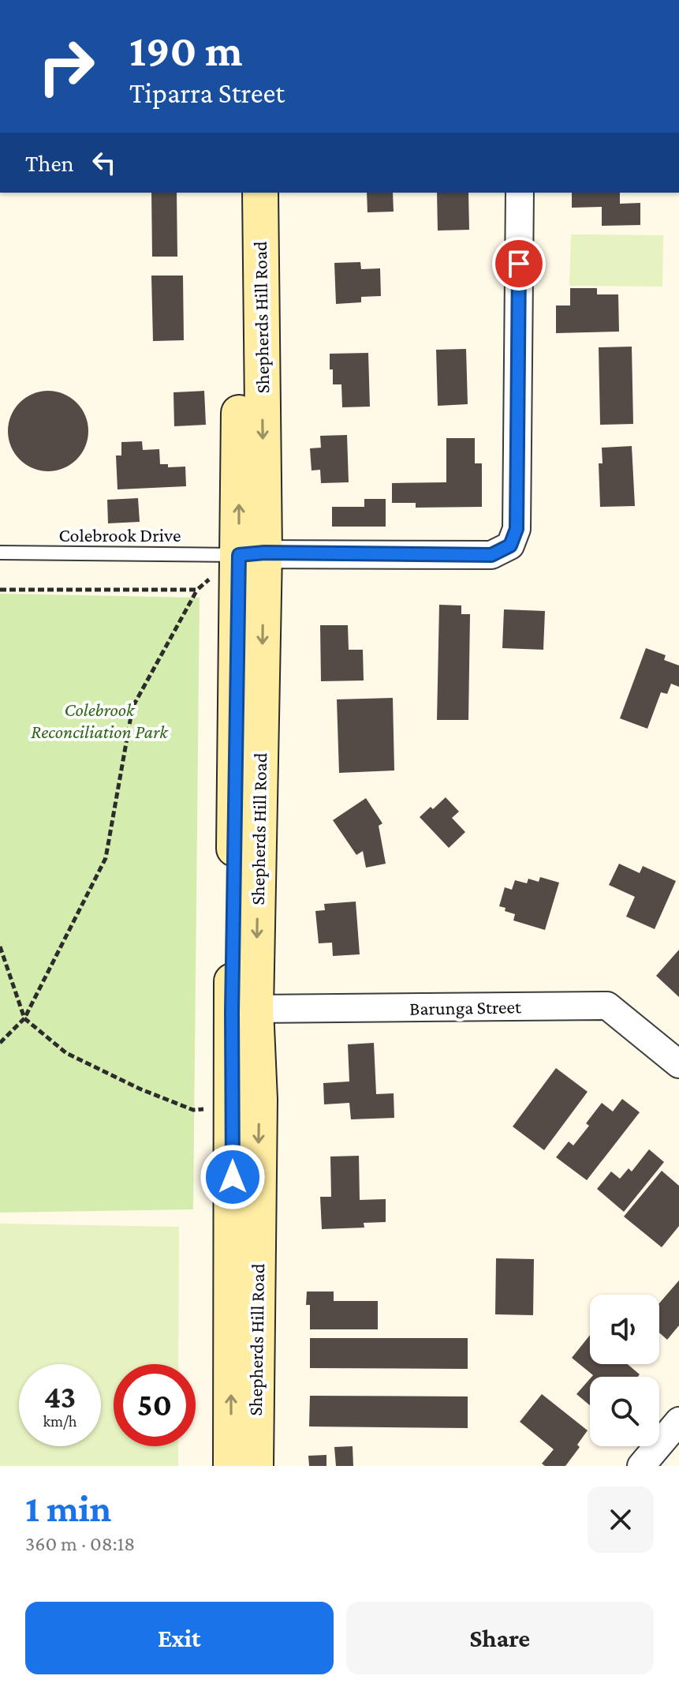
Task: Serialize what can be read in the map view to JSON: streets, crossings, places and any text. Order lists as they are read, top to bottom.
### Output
{
  "streets": {
    "main road": ["Shepherds Hill Road"],
    "street": ["Barunga Street"],
    "lane": ["Colebrook Drive"]
  },
  "crossings": [
    ["Shepherds Hill Road", "Colebrook Drive"],
    ["Shepherds Hill Road", "Barunga Street"]
  ],
  "parks": ["Colebrook Reconciliation Park"],
  "page": {
    "turn": ["190 m", "Tiparra Street"],
    "then": "Then",
    "speed": "43 km/h",
    "limit": "50",
    "heading": ["1 min", "360 m · 08:18"],
    "buttons": ["Exit", "Share"]
  }
}
